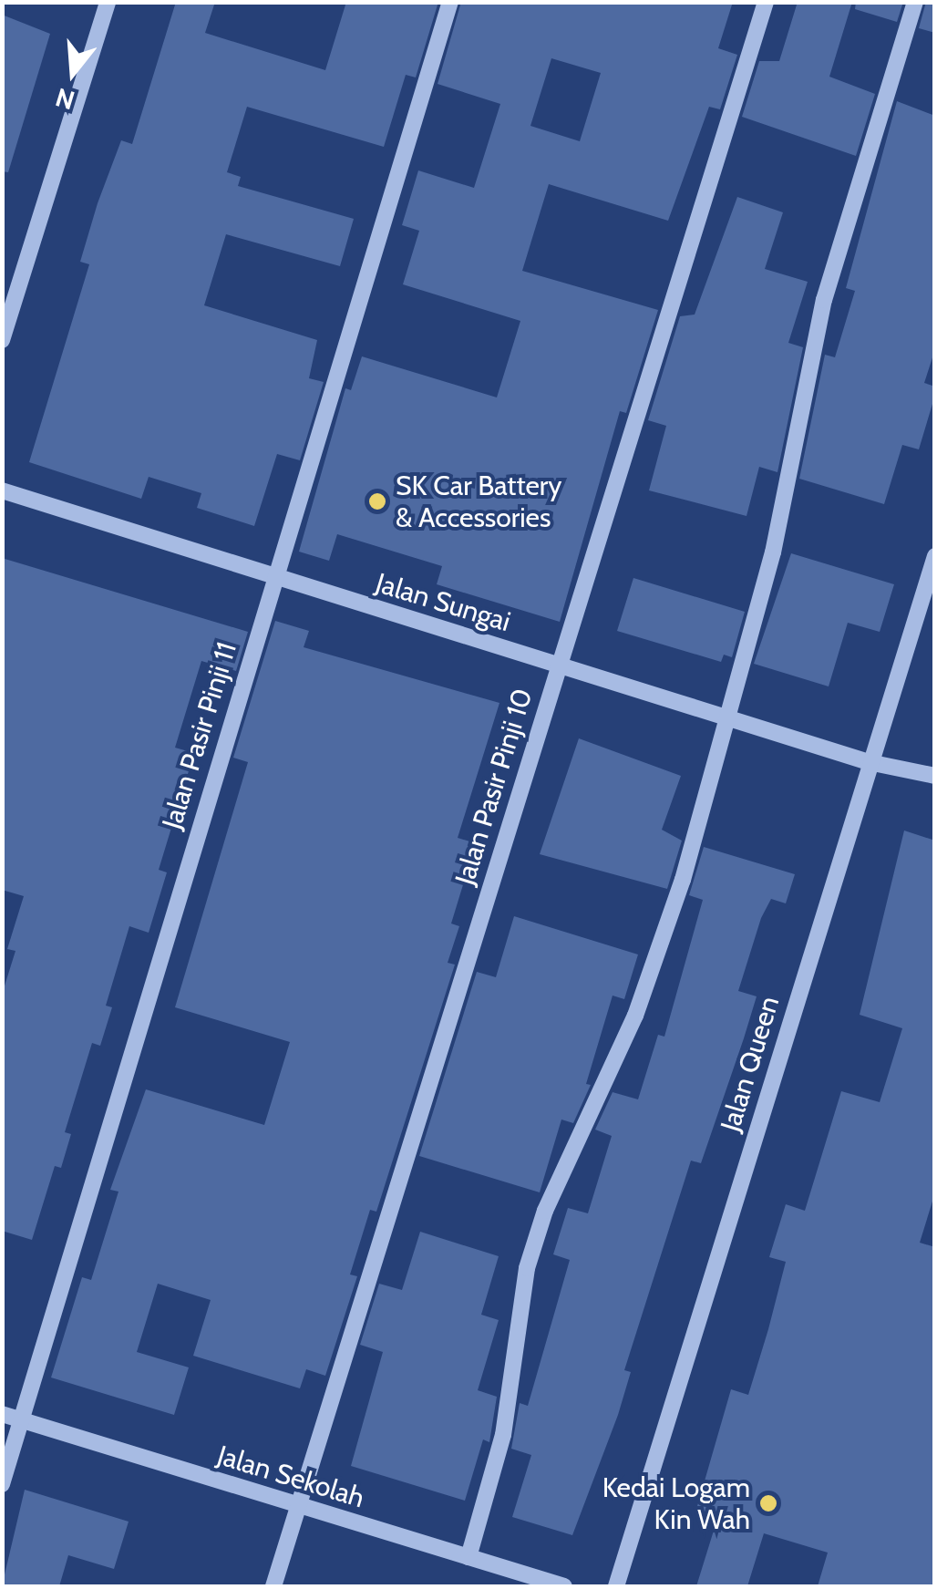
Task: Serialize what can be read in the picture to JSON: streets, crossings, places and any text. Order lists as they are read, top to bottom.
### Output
{
  "streets": {
    "street": [
      "Jalan Sungai",
      "Jalan Pasir Pinji 11",
      "Jalan Pasir Pinji 10",
      "Jalan Queen",
      "Jalan Sekolah"
    ]
  },
  "crossings": [
    ["Jalan Sungai", "Jalan Pasir Pinji 11"],
    ["Jalan Sungai", "Jalan Pasir Pinji 10"],
    ["Jalan Sungai", "Jalan Queen"],
    ["Jalan Pasir Pinji 11", "Jalan Sekolah"],
    ["Jalan Pasir Pinji 10", "Jalan Sekolah"]
  ],
  "places": ["SK Car Battery & Accessories", "Kedai Logam Kin Wah"],
  "north": "bottom"
}
